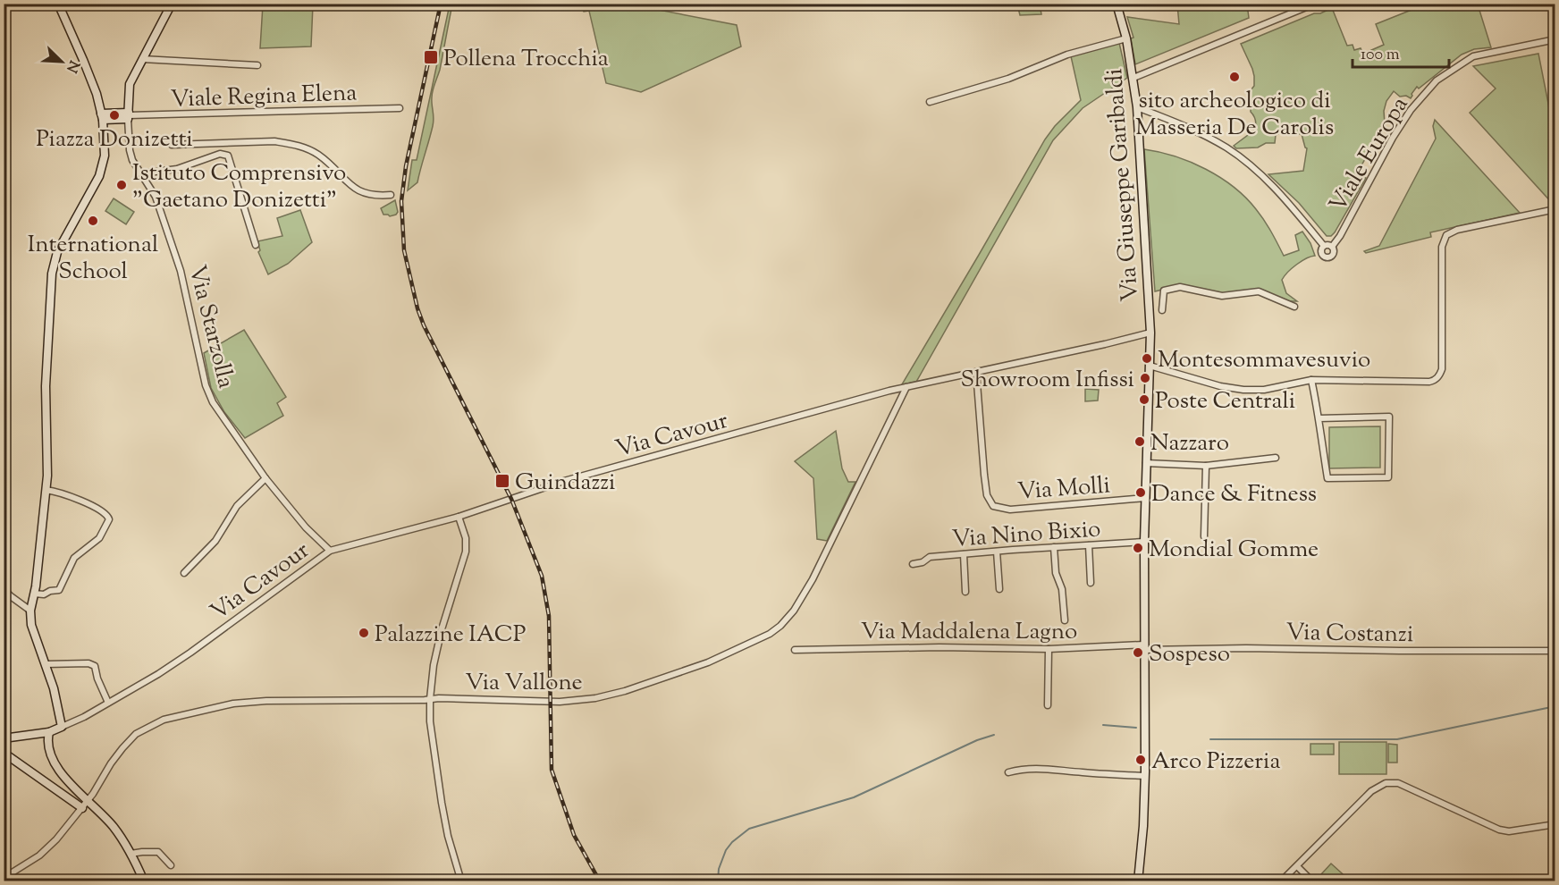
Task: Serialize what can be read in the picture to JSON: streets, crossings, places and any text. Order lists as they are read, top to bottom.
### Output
{
  "streets": {
    "street": [
      "Viale Regina Elena",
      "Viale Europa",
      "Via Giuseppe Garibaldi",
      "Via Starzolla",
      "Via Cavour",
      "Via Molli",
      "Via Nino Bixio",
      "Via Maddalena Lagno",
      "Via Costanzi",
      "Via Vallone"
    ]
  },
  "crossings": [
    ["Viale Regina Elena", "Via Starzolla"],
    ["Via Giuseppe Garibaldi", "Via Cavour"],
    ["Via Giuseppe Garibaldi", "Via Molli"],
    ["Via Giuseppe Garibaldi", "Via Nino Bixio"],
    ["Via Giuseppe Garibaldi", "Via Maddalena Lagno"],
    ["Via Giuseppe Garibaldi", "Via Costanzi"],
    ["Via Starzolla", "Via Cavour"],
    ["Via Cavour", "Via Molli"],
    ["Via Cavour", "Via Vallone"],
    ["Via Maddalena Lagno", "Via Costanzi"]
  ],
  "places": {
    "transit": ["Pollena Trocchia", "Guindazzi"],
    "other": [
      "sito archeologico di Masseria De Carolis",
      "Piazza Donizetti",
      "Istituto Comprensivo \"Gaetano Donizetti\"",
      "International School",
      "Montesommavesuvio",
      "Showroom Infissi",
      "Poste Centrali",
      "Nazzaro",
      "Dance & Fitness",
      "Mondial Gomme",
      "Palazzine IACP",
      "Sospeso",
      "Arco Pizzeria"
    ]
  },
  "scale_bar": "100 m",
  "north": "bottom right"
}
